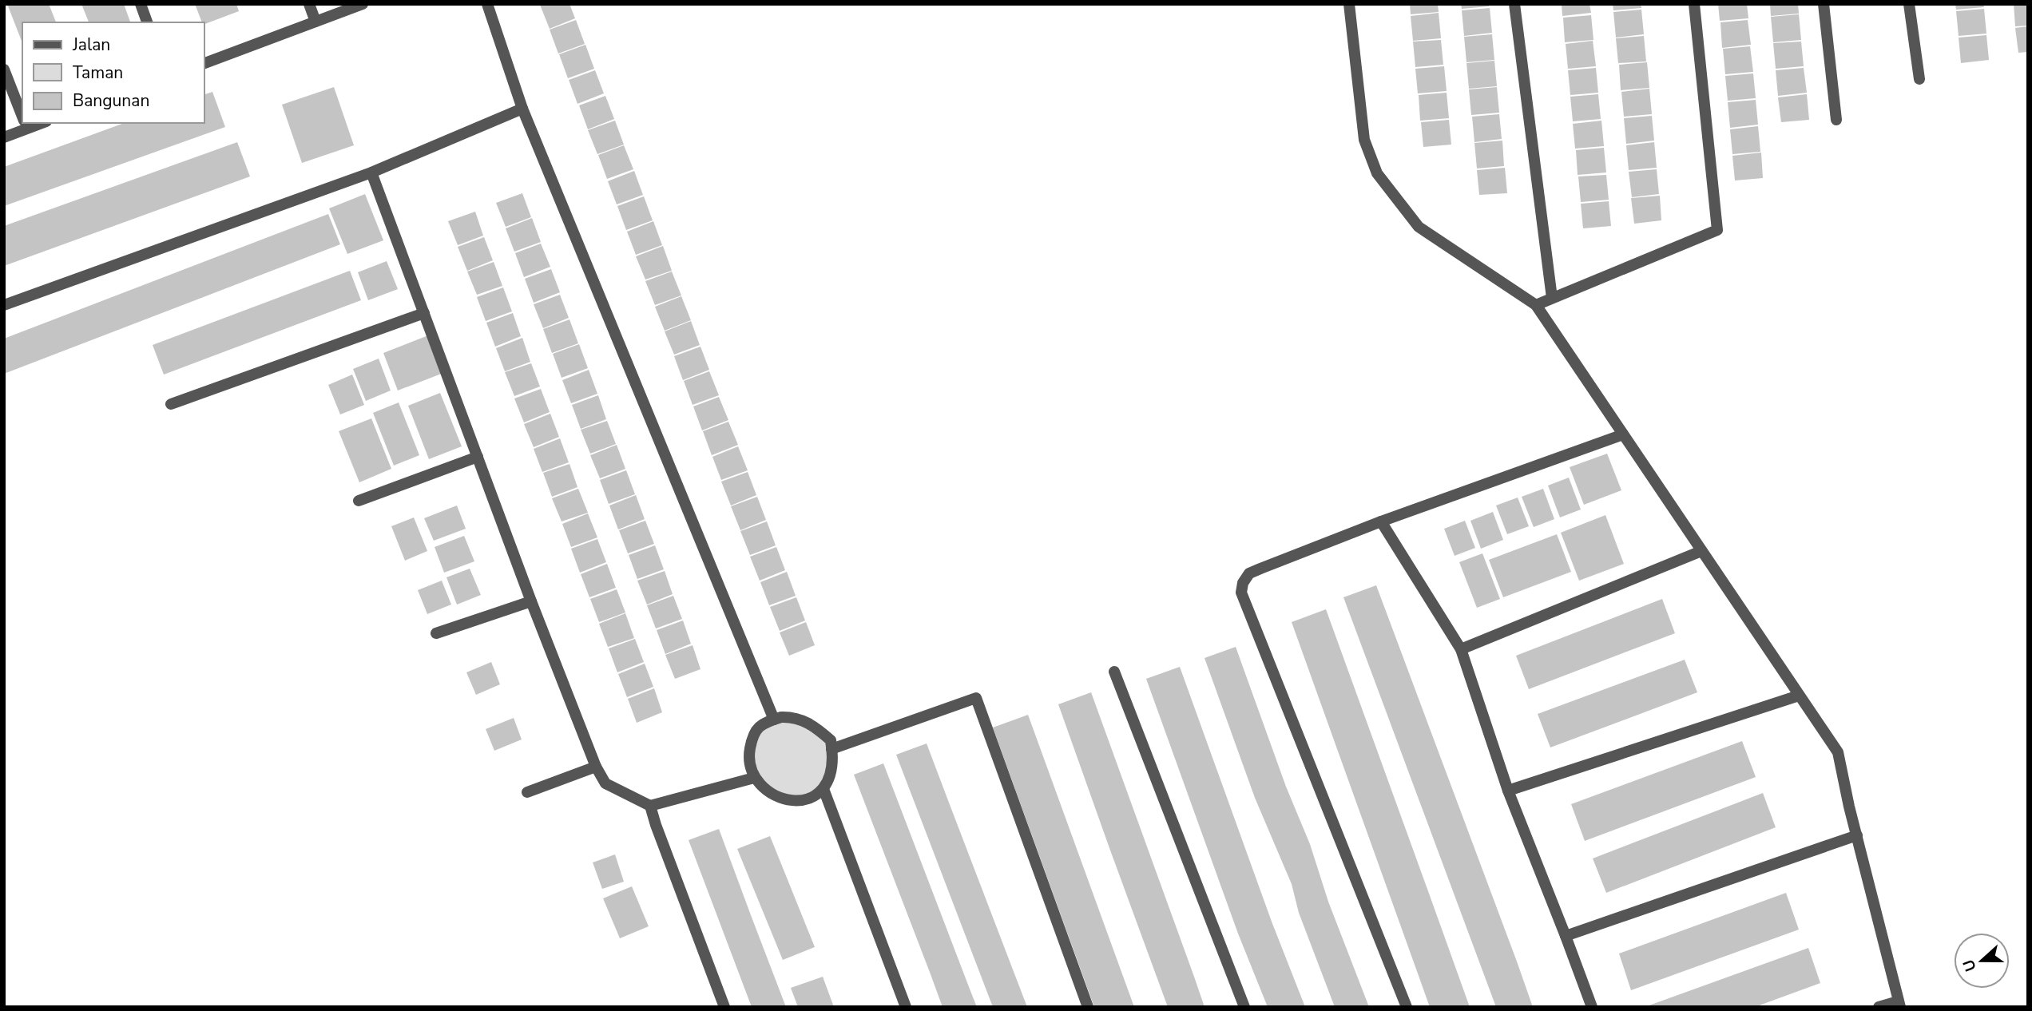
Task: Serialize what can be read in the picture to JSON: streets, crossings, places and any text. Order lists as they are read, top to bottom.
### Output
{
  "legend": ["Jalan", "Taman", "Bangunan"],
  "north": "left"
}
